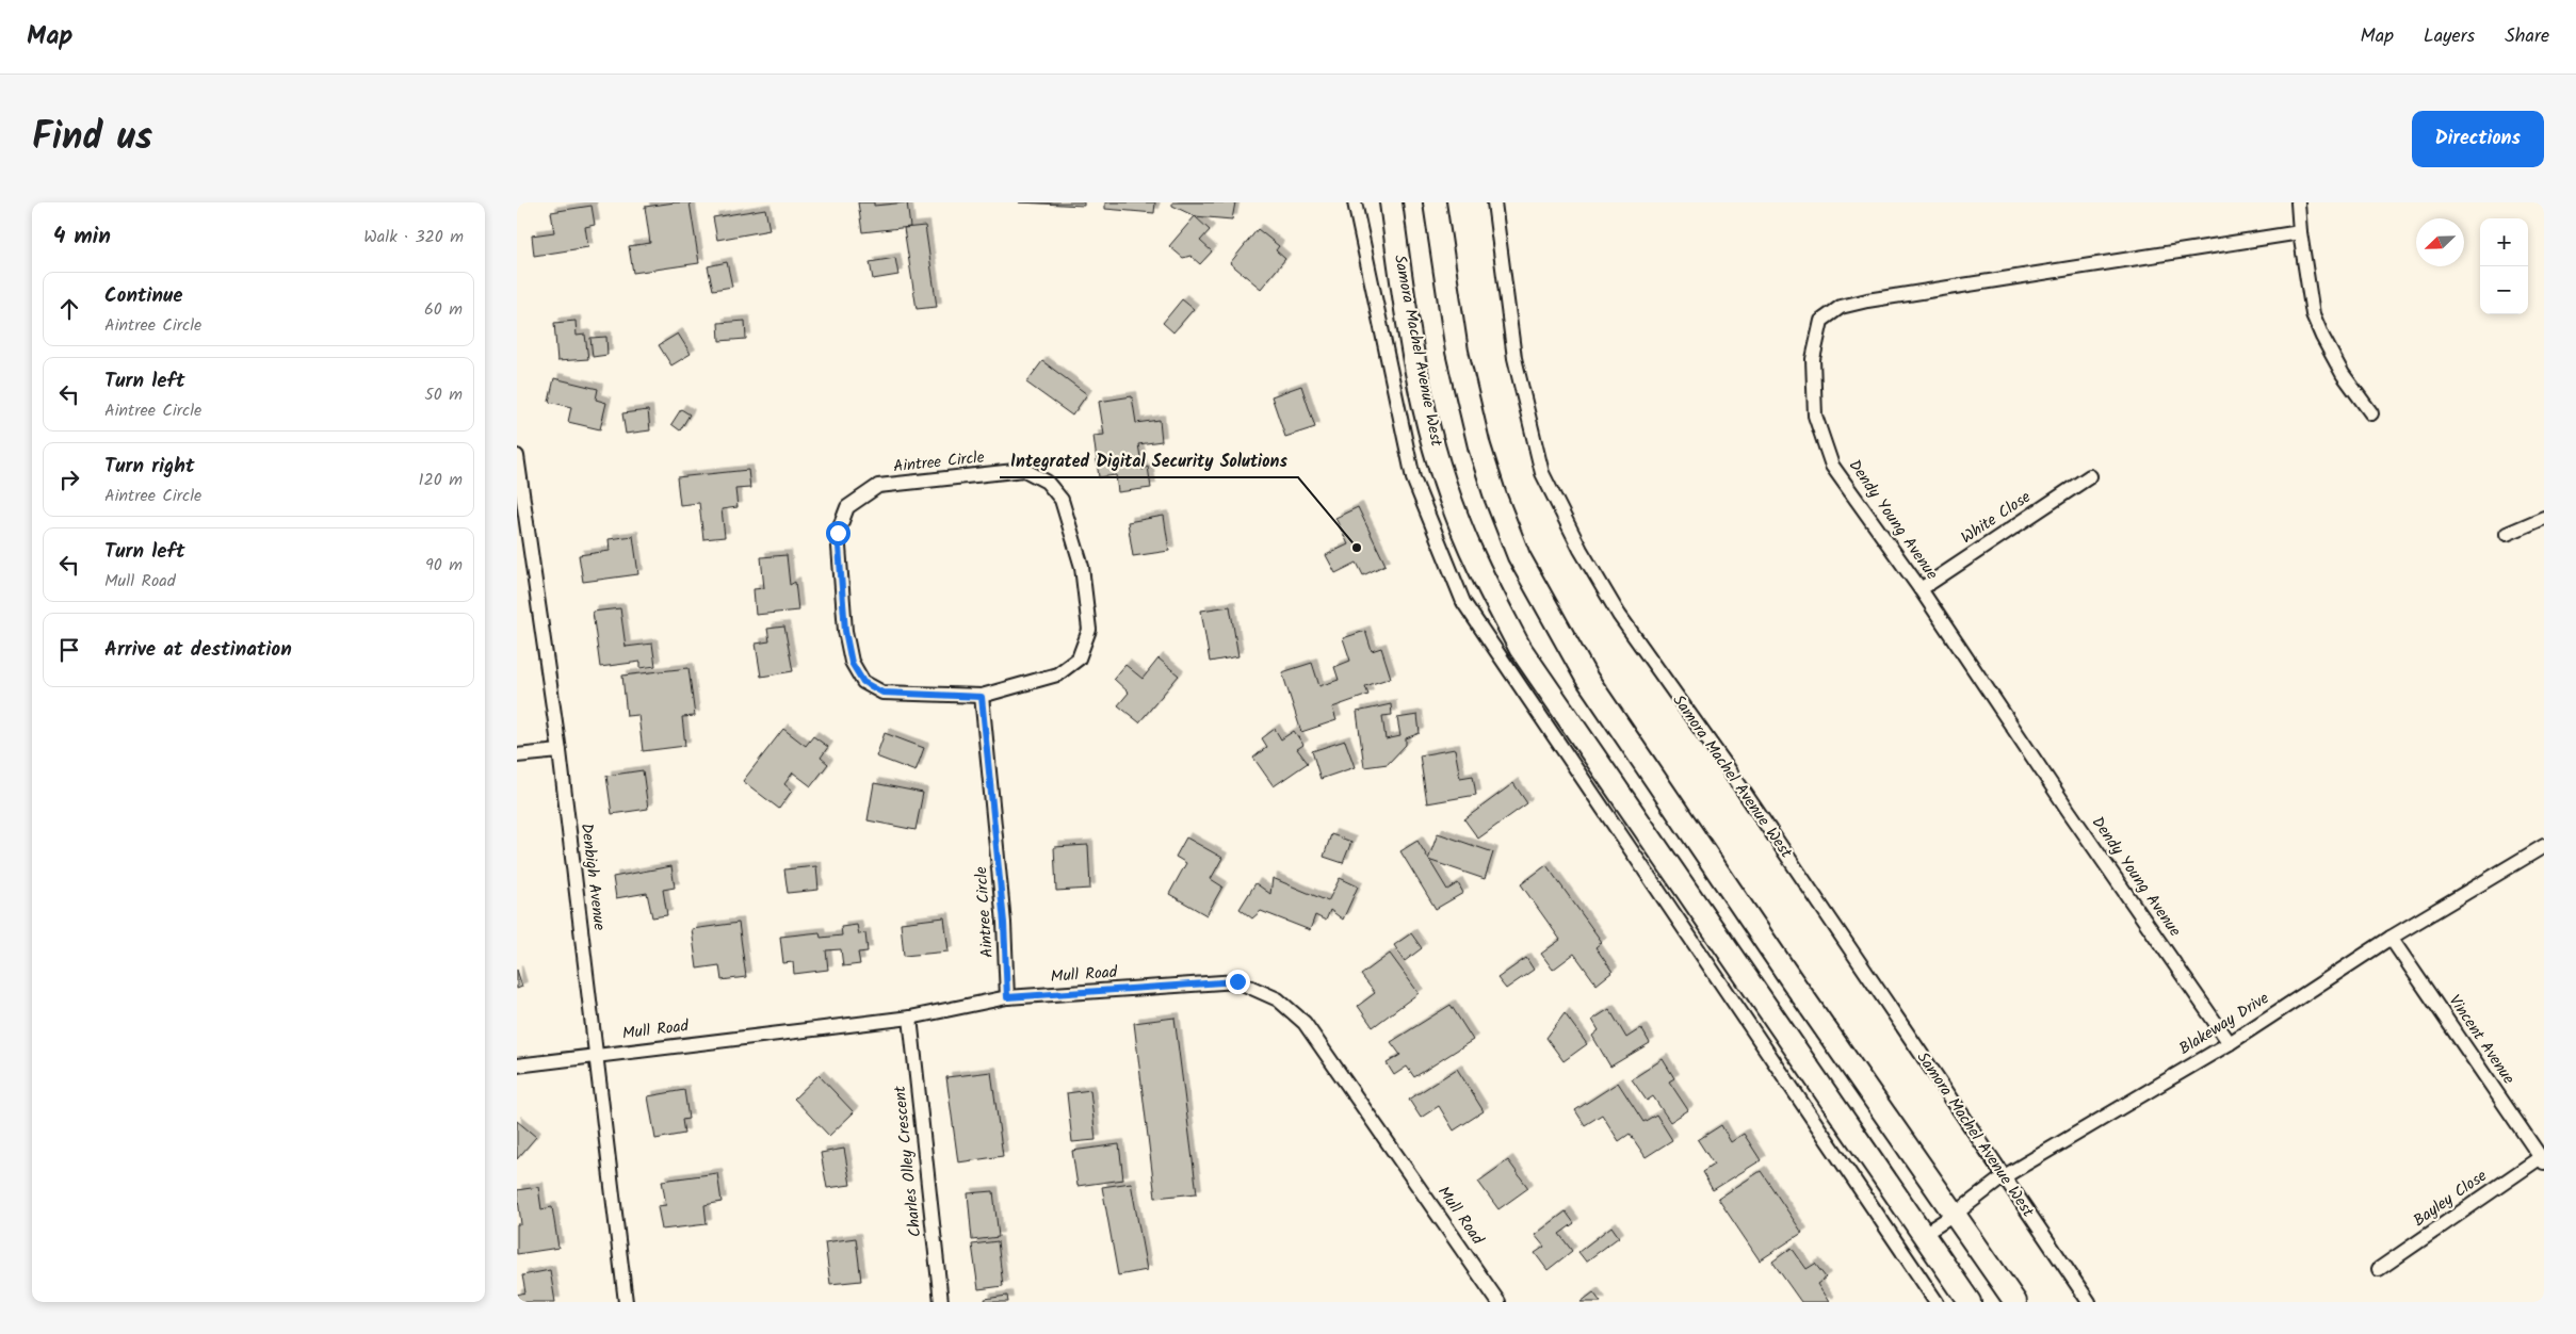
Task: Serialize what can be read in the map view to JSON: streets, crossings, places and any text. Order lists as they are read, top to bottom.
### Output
{
  "streets": {
    "highway": ["Samora Machel Avenue West"],
    "street": [
      "Aintree Circle",
      "White Close",
      "Dendy Young Avenue",
      "Denbigh Avenue",
      "Mull Road",
      "Blakeway Drive",
      "Vincent Avenue",
      "Charles Olley Crescent",
      "Bayley Close"
    ]
  },
  "crossings": [
    ["Samora Machel Avenue West", "Blakeway Drive"],
    ["Aintree Circle", "Mull Road"],
    ["White Close", "Dendy Young Avenue"],
    ["Dendy Young Avenue", "Blakeway Drive"],
    ["Denbigh Avenue", "Mull Road"],
    ["Mull Road", "Charles Olley Crescent"],
    ["Blakeway Drive", "Vincent Avenue"],
    ["Vincent Avenue", "Bayley Close"]
  ],
  "places": ["Integrated Digital Security Solutions"],
  "north": "bottom left",
  "page": {
    "header": "Map",
    "nav": ["Map", "Layers", "Share"],
    "title": "Find us",
    "buttons": "Directions",
    "heading": ["4 min", "Walk · 320 m"],
    "map_buttons": ["+", "−"],
    "list": [
      ["Continue", "Aintree Circle", "60 m"],
      ["Turn left", "Aintree Circle", "50 m"],
      ["Turn right", "Aintree Circle", "120 m"],
      ["Turn left", "Mull Road", "90 m"],
      "Arrive at destination"
    ]
  }
}
